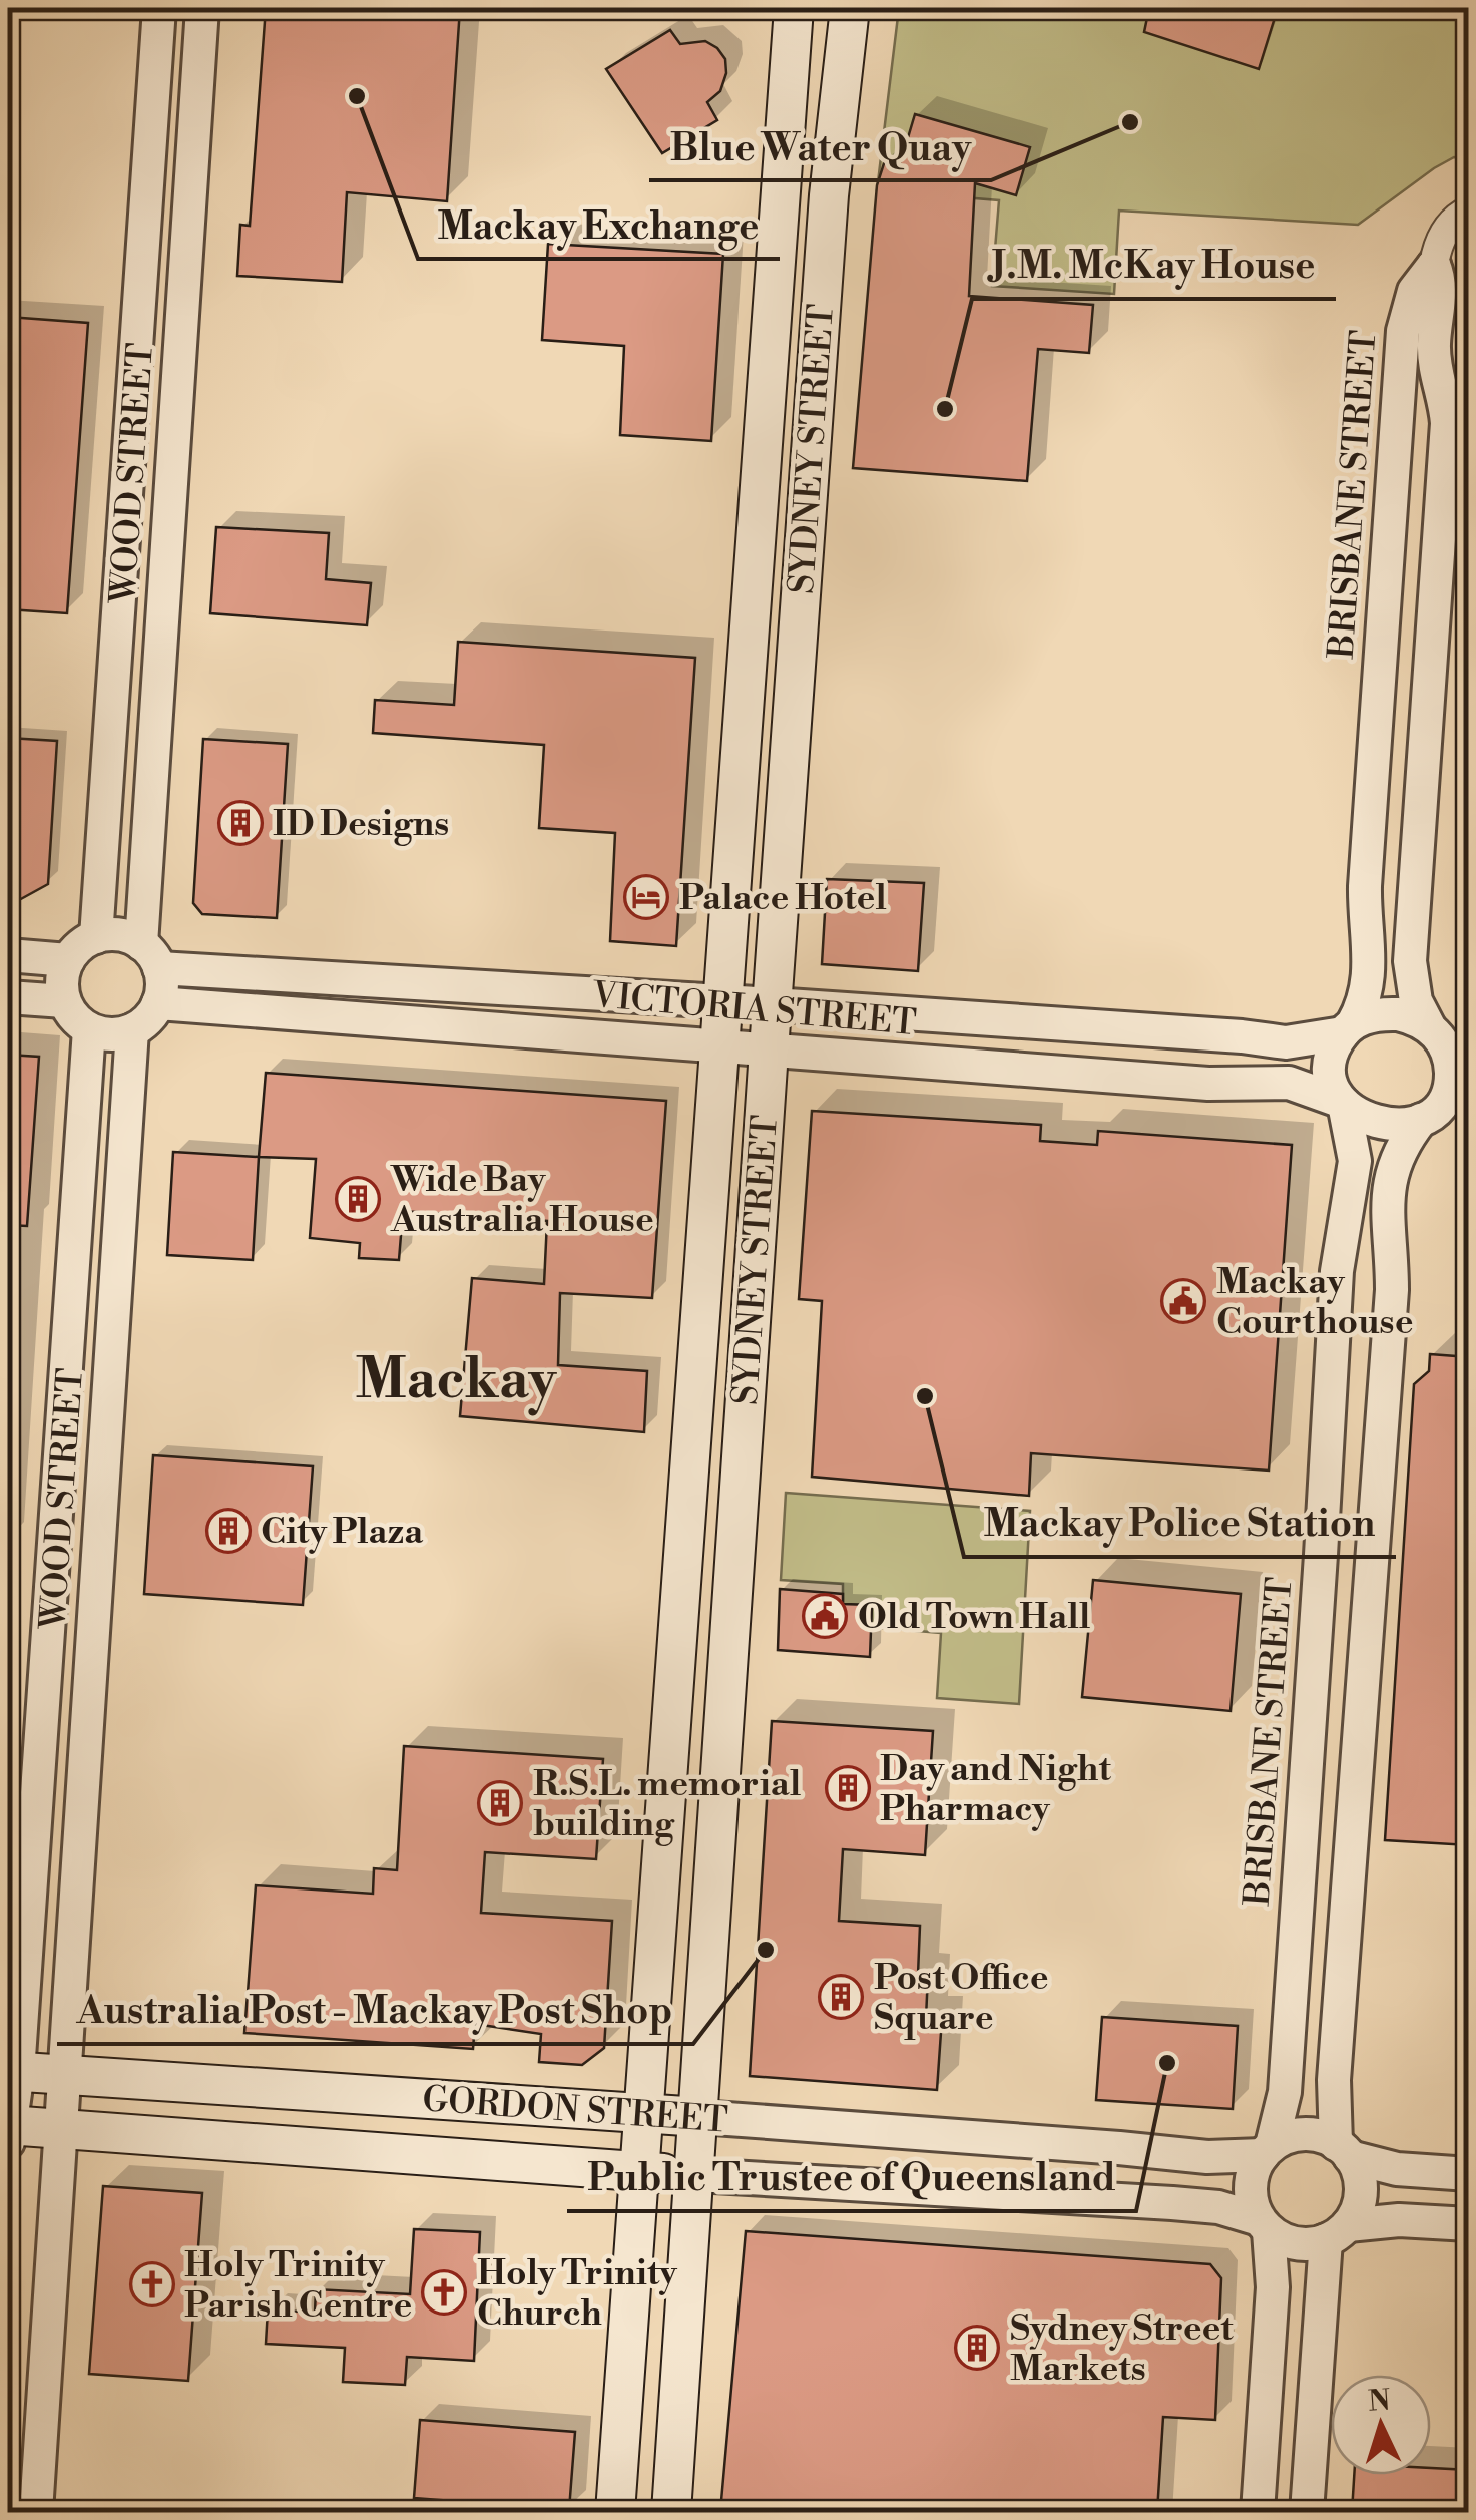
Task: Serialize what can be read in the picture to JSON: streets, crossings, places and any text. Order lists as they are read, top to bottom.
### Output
{
  "streets": {
    "main road": ["SYDNEY STREET", "GORDON STREET"],
    "street": ["WOOD STREET", "BRISBANE STREET", "VICTORIA STREET"]
  },
  "crossings": [
    ["SYDNEY STREET", "VICTORIA STREET"],
    ["SYDNEY STREET", "GORDON STREET"],
    ["WOOD STREET", "VICTORIA STREET"],
    ["WOOD STREET", "GORDON STREET"],
    ["BRISBANE STREET", "VICTORIA STREET"],
    ["BRISBANE STREET", "GORDON STREET"]
  ],
  "districts": ["Mackay"],
  "places": {
    "other": [
      "Mackay Exchange",
      "Blue Water Quay",
      "J.M. McKay House",
      "Mackay Police Station",
      "Australia Post - Mackay Post Shop",
      "Public Trustee of Queensland"
    ],
    "building": [
      "ID Designs",
      "Wide Bay Australia House",
      "City Plaza",
      "Day and Night Pharmacy",
      "R.S.L. memorial building",
      "Post Office Square",
      "Sydney Street Markets"
    ],
    "hotel": ["Palace Hotel"],
    "public building": ["Mackay Courthouse", "Old Town Hall"],
    "church": ["Holy Trinity Parish Centre", "Holy Trinity Church"]
  },
  "north": "top"
}
